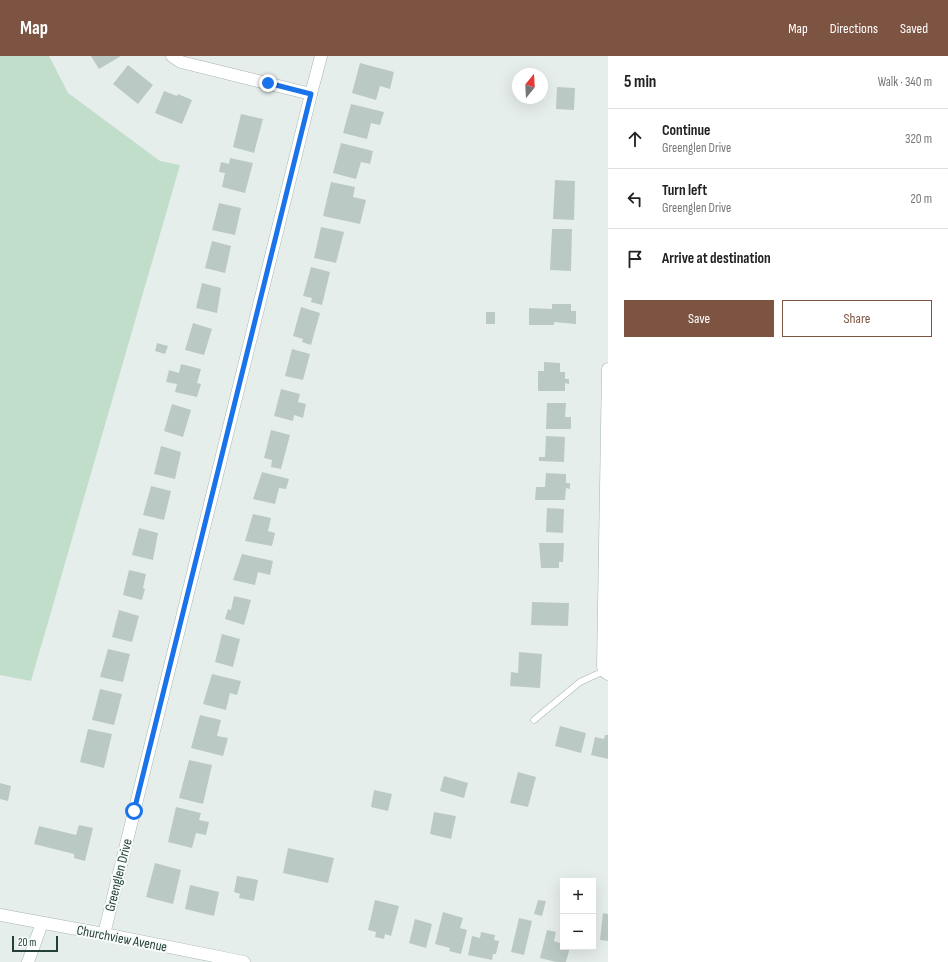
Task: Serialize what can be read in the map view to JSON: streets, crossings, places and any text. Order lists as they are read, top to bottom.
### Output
{
  "streets": {
    "street": ["Greenglen Drive", "Churchview Avenue"]
  },
  "crossings": [
    ["Greenglen Drive", "Churchview Avenue"]
  ],
  "scale_bar": "20 m",
  "north": "top",
  "page": {
    "header": "Map",
    "nav": ["Map", "Directions", "Saved"],
    "heading": ["5 min", "Walk · 340 m"],
    "list": [
      ["Continue", "Greenglen Drive", "320 m"],
      ["Turn left", "Greenglen Drive", "20 m"],
      "Arrive at destination"
    ],
    "buttons": ["Save", "Share"],
    "map_buttons": ["+", "−"],
    "scale": "20 m"
  }
}
